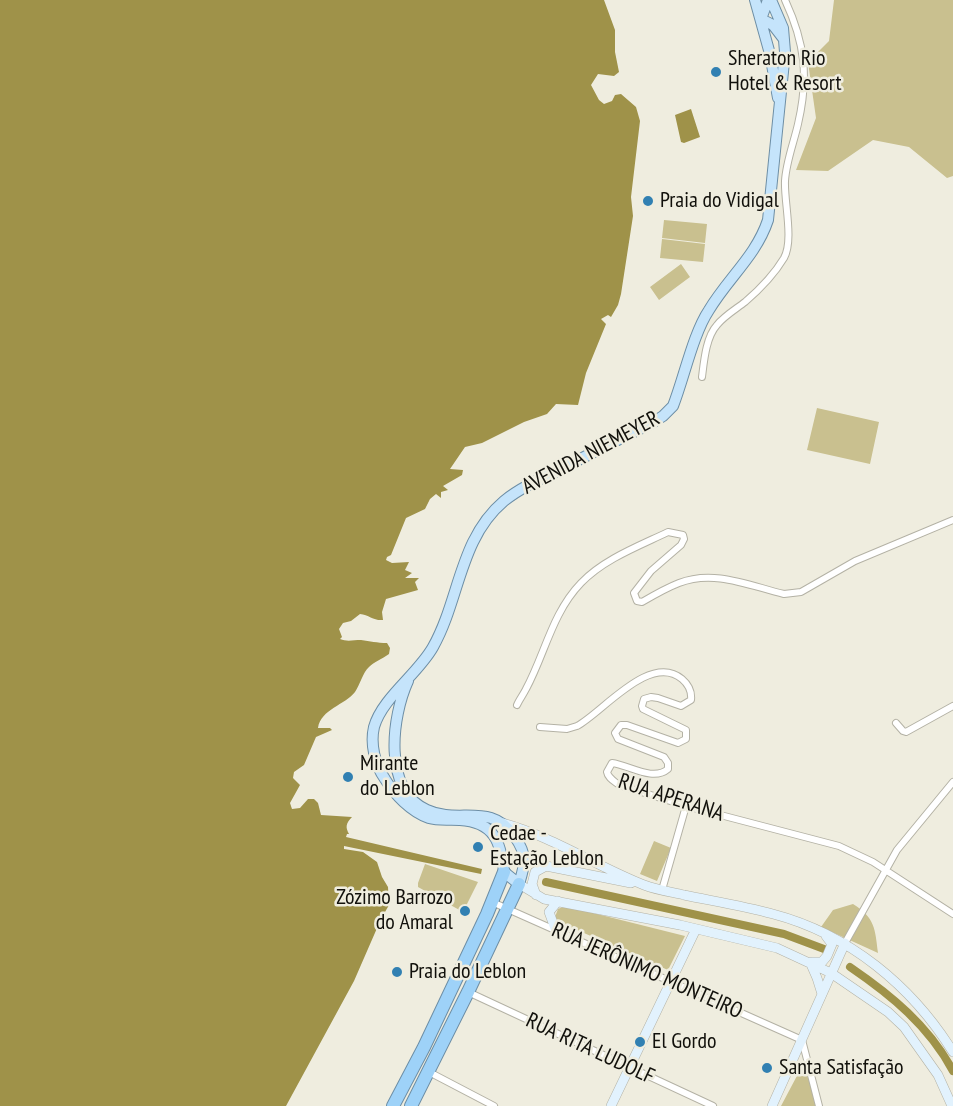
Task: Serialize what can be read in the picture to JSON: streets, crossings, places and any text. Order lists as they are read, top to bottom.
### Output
{
  "streets": {
    "main road": ["AVENIDA NIEMEYER"],
    "street": ["RUA APERANA", "RUA JERÔNIMO MONTEIRO", "RUA RITA LUDOLF"]
  },
  "places": [
    "Sheraton Rio Hotel & Resort",
    "Praia do Vidigal",
    "Mirante do Leblon",
    "Cedae - Estação Leblon",
    "Zózimo Barrozo do Amaral",
    "Praia do Leblon",
    "El Gordo",
    "Santa Satisfação"
  ]
}
